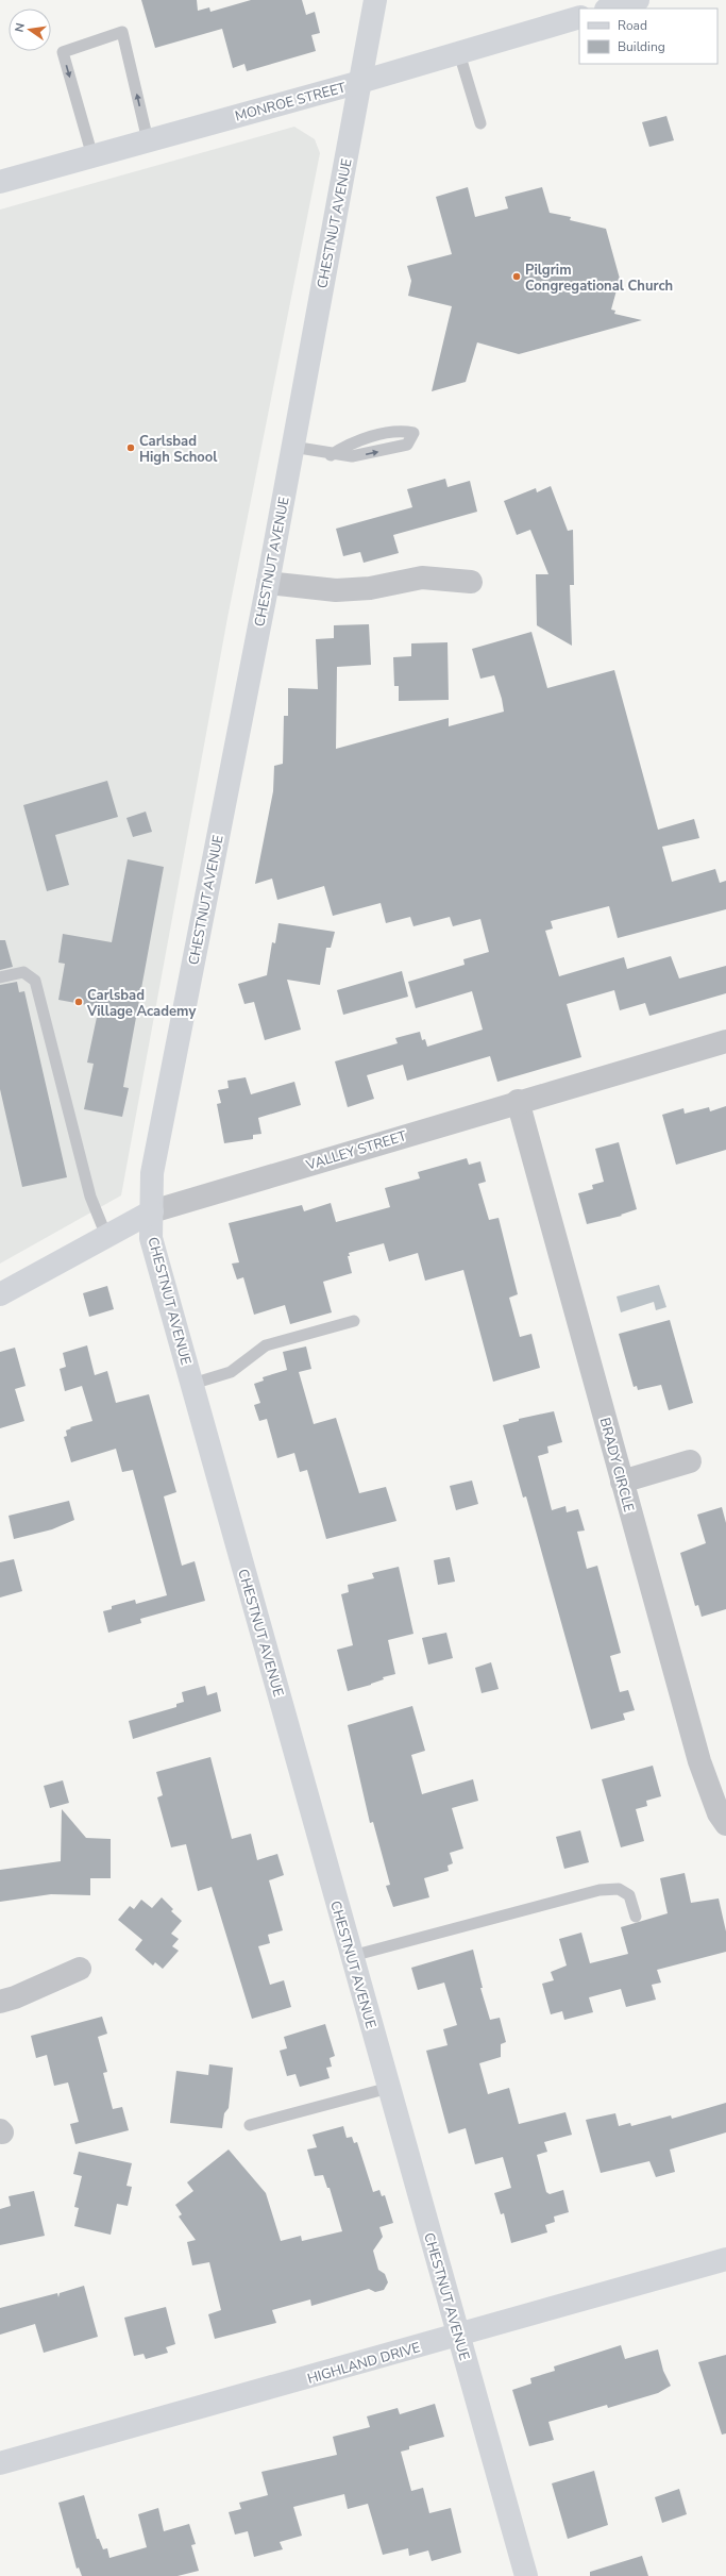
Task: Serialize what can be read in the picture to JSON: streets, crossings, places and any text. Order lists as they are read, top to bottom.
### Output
{
  "streets": {
    "main road": [
      "MONROE STREET",
      "CHESTNUT AVENUE",
      "VALLEY STREET",
      "HIGHLAND DRIVE"
    ],
    "street": ["BRADY CIRCLE"]
  },
  "crossings": [
    ["MONROE STREET", "CHESTNUT AVENUE"],
    ["CHESTNUT AVENUE", "VALLEY STREET"],
    ["CHESTNUT AVENUE", "HIGHLAND DRIVE"],
    ["VALLEY STREET", "BRADY CIRCLE"]
  ],
  "places": ["Pilgrim Congregational Church", "Carlsbad High School", "Carlsbad Village Academy"],
  "legend": ["Road", "Building"],
  "north": "left"
}
